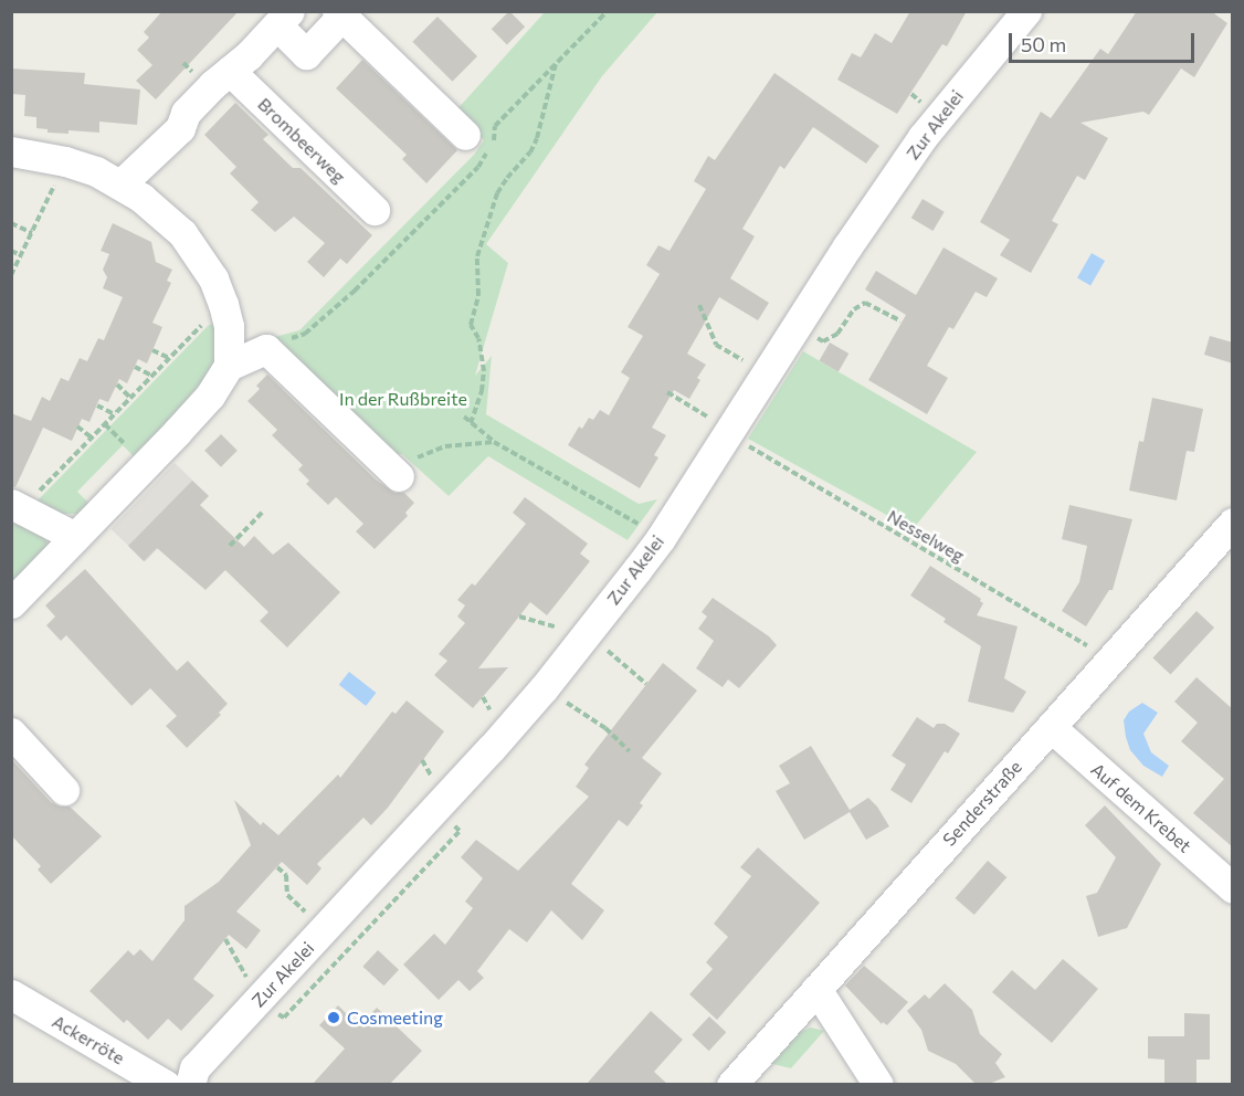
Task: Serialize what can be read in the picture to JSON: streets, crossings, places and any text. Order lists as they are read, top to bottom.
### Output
{
  "streets": {
    "street": [
      "Zur Akelei",
      "Brombeerweg",
      "Senderstraße",
      "Auf dem Krebet",
      "Ackerröte"
    ],
    "path": ["Nesselweg"]
  },
  "crossings": [
    ["Zur Akelei", "Nesselweg"],
    ["Nesselweg", "Senderstraße"],
    ["Senderstraße", "Auf dem Krebet"]
  ],
  "parks": ["In der Rußbreite"],
  "places": ["Cosmeeting"],
  "scale_bar": "50 m"
}
